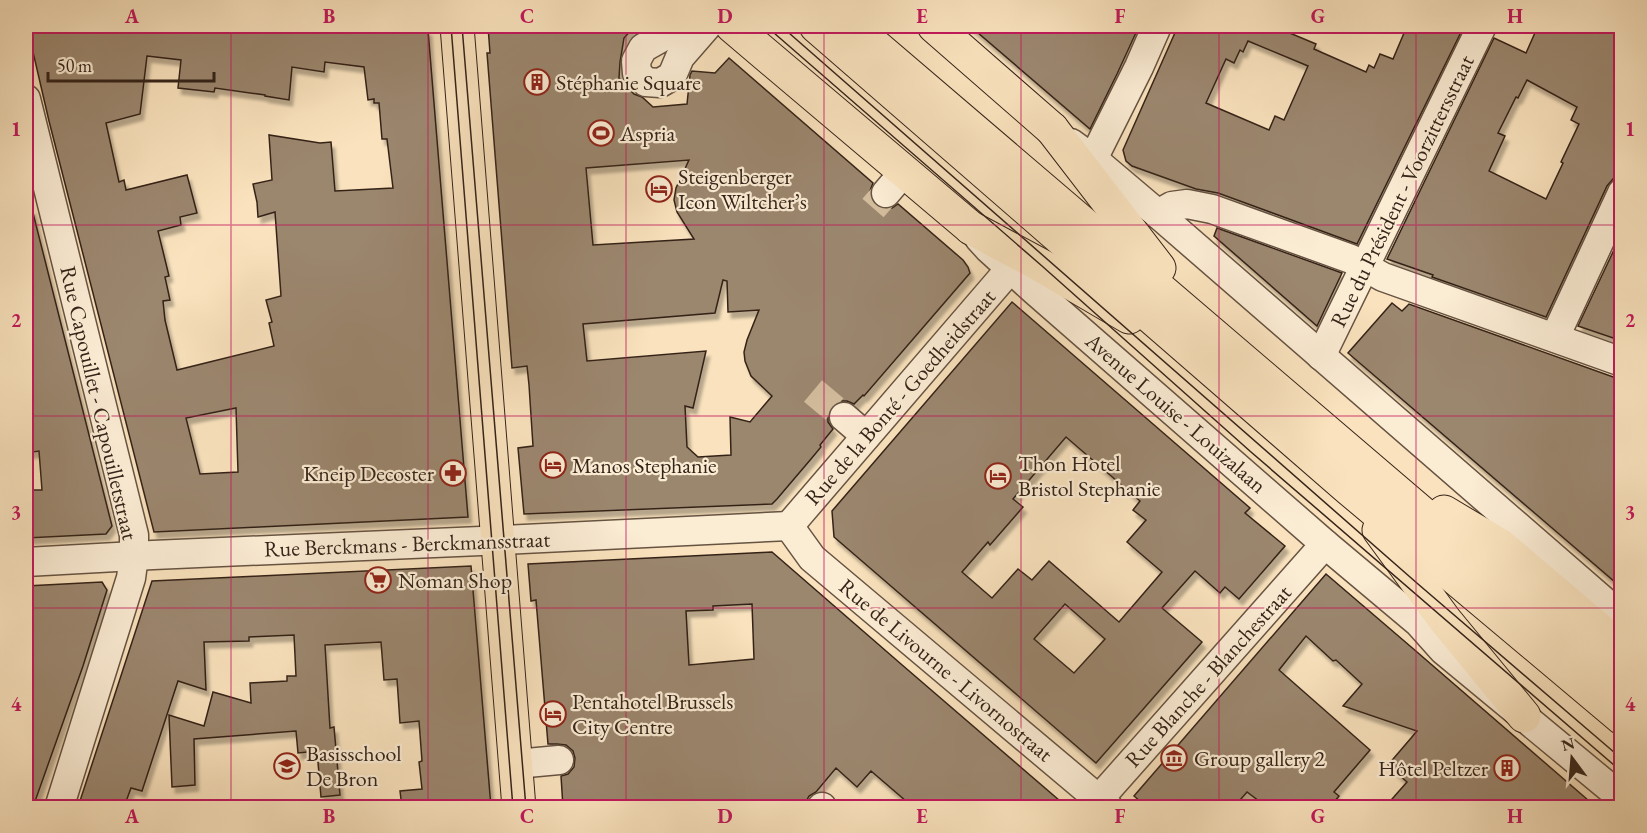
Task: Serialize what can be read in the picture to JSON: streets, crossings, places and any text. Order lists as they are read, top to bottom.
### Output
{
  "streets": {
    "main road": ["Avenue Louise - Louizalaan"],
    "street": [
      "Rue du Président - Voorzittersstraat",
      "Rue de la Bonté - Goedheidstraat",
      "Rue Capouillet - Capouilletstraat",
      "Rue Berckmans - Berckmansstraat",
      "Rue de Livourne - Livornostraat",
      "Rue Blanche - Blanchestraat"
    ]
  },
  "crossings": [
    ["Rue de la Bonté - Goedheidstraat", "Avenue Louise - Louizalaan"],
    ["Rue de la Bonté - Goedheidstraat", "Rue Berckmans - Berckmansstraat"],
    ["Rue de la Bonté - Goedheidstraat", "Rue de Livourne - Livornostraat"],
    ["Rue Capouillet - Capouilletstraat", "Rue Berckmans - Berckmansstraat"],
    ["Avenue Louise - Louizalaan", "Rue Blanche - Blanchestraat"],
    ["Rue Berckmans - Berckmansstraat", "Rue de Livourne - Livornostraat"],
    ["Rue de Livourne - Livornostraat", "Rue Blanche - Blanchestraat"]
  ],
  "places": {
    "building": ["Stéphanie Square", "Hôtel Peltzer"],
    "sports": ["Aspria"],
    "hotel": [
      "Steigenberger Icon Wiltcher’s",
      "Manos Stephanie",
      "Thon Hotel Bristol Stephanie",
      "Pentahotel Brussels City Centre"
    ],
    "pharmacy": ["Kneip Decoster"],
    "supermarket": ["Noman Shop"],
    "museum": ["Group gallery 2"],
    "school or university": ["Basisschool De Bron"]
  },
  "scale_bar": "50 m",
  "north": "top",
  "grid": {
    "columns": [
      "A",
      "B",
      "C",
      "D",
      "E",
      "F",
      "G",
      "H"
    ],
    "rows": [
      "1",
      "2",
      "3",
      "4"
    ]
  }
}
